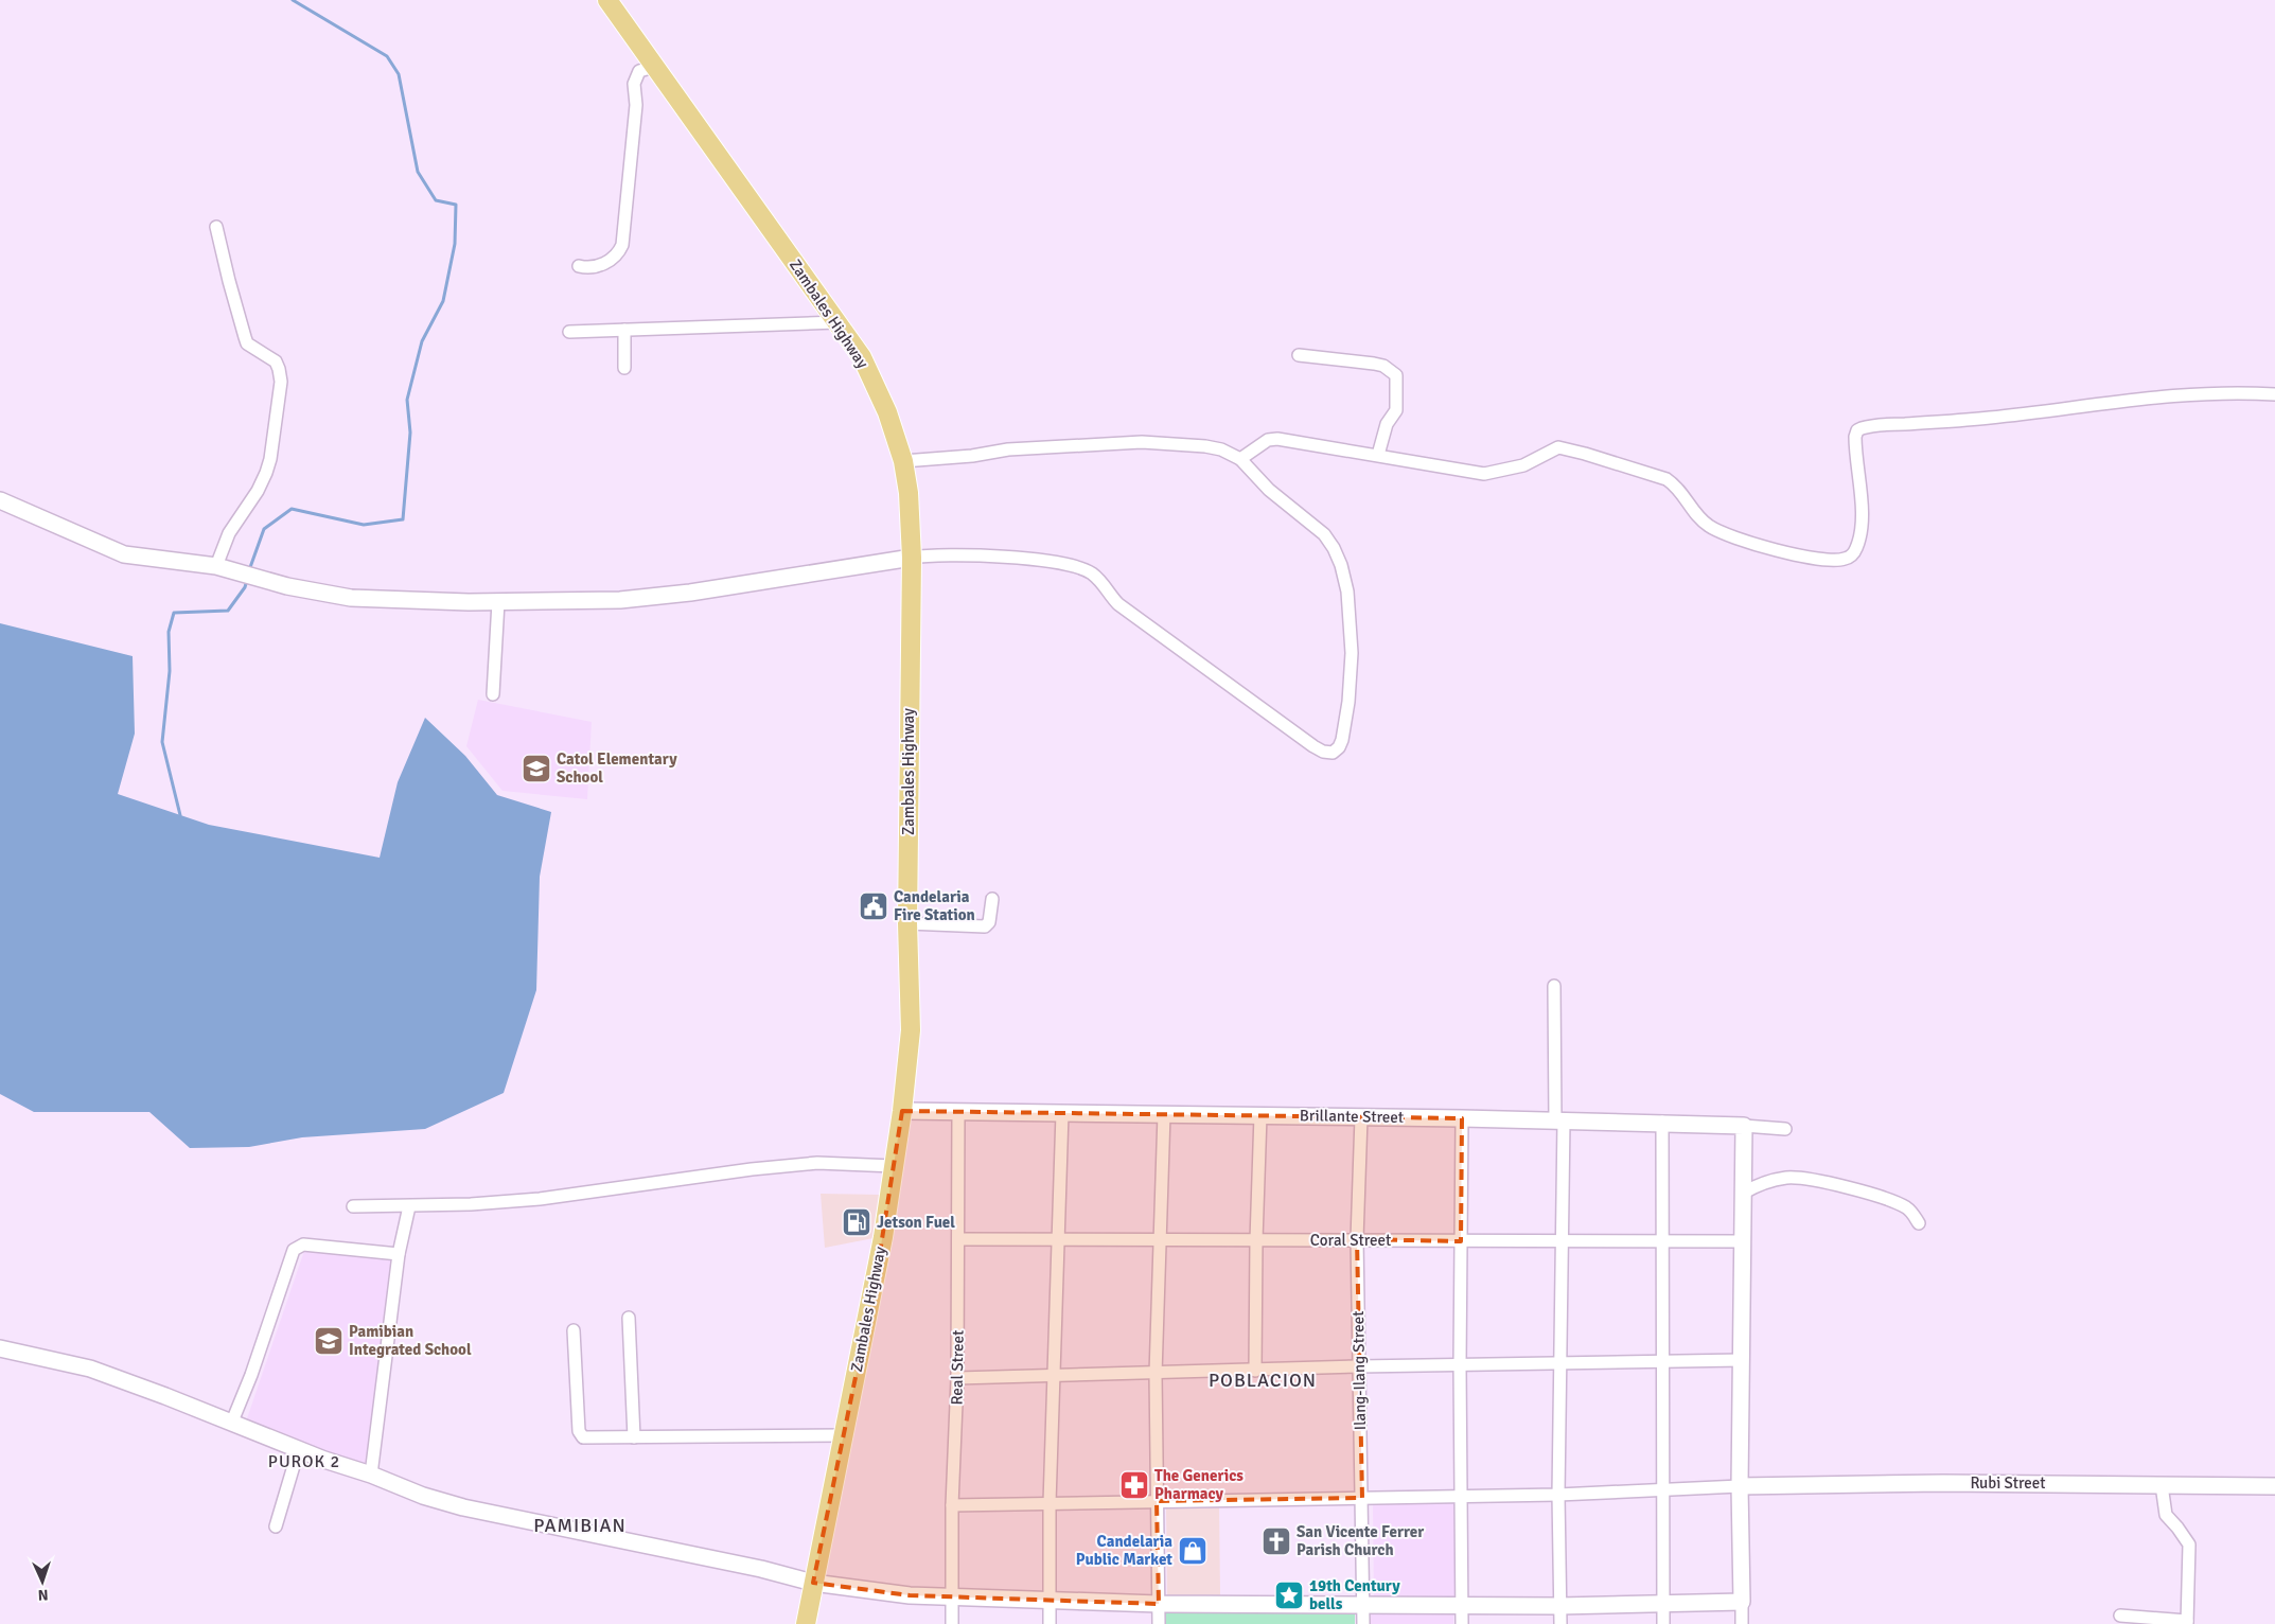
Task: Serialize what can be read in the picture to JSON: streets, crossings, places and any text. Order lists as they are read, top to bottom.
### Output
{
  "streets": {
    "main road": ["Zambales Highway"],
    "street": [
      "Brillante Street",
      "Coral Street",
      "Real Street",
      "Ilang-Ilang Street",
      "Rubi Street"
    ]
  },
  "crossings": [
    ["Zambales Highway", "Brillante Street"],
    ["Brillante Street", "Real Street"],
    ["Brillante Street", "Ilang-Ilang Street"],
    ["Coral Street", "Real Street"],
    ["Coral Street", "Ilang-Ilang Street"]
  ],
  "districts": ["POBLACION", "PUROK 2", "PAMIBIAN"],
  "places": {
    "school or university": ["Catol Elementary School", "Pamibian Integrated School"],
    "public building": ["Candelaria Fire Station"],
    "fuel station": ["Jetson Fuel"],
    "pharmacy": ["The Generics Pharmacy"],
    "church": ["San Vicente Ferrer Parish Church"],
    "shop": ["Candelaria Public Market"],
    "place": ["19th Century bells"]
  },
  "north": "bottom"
}
